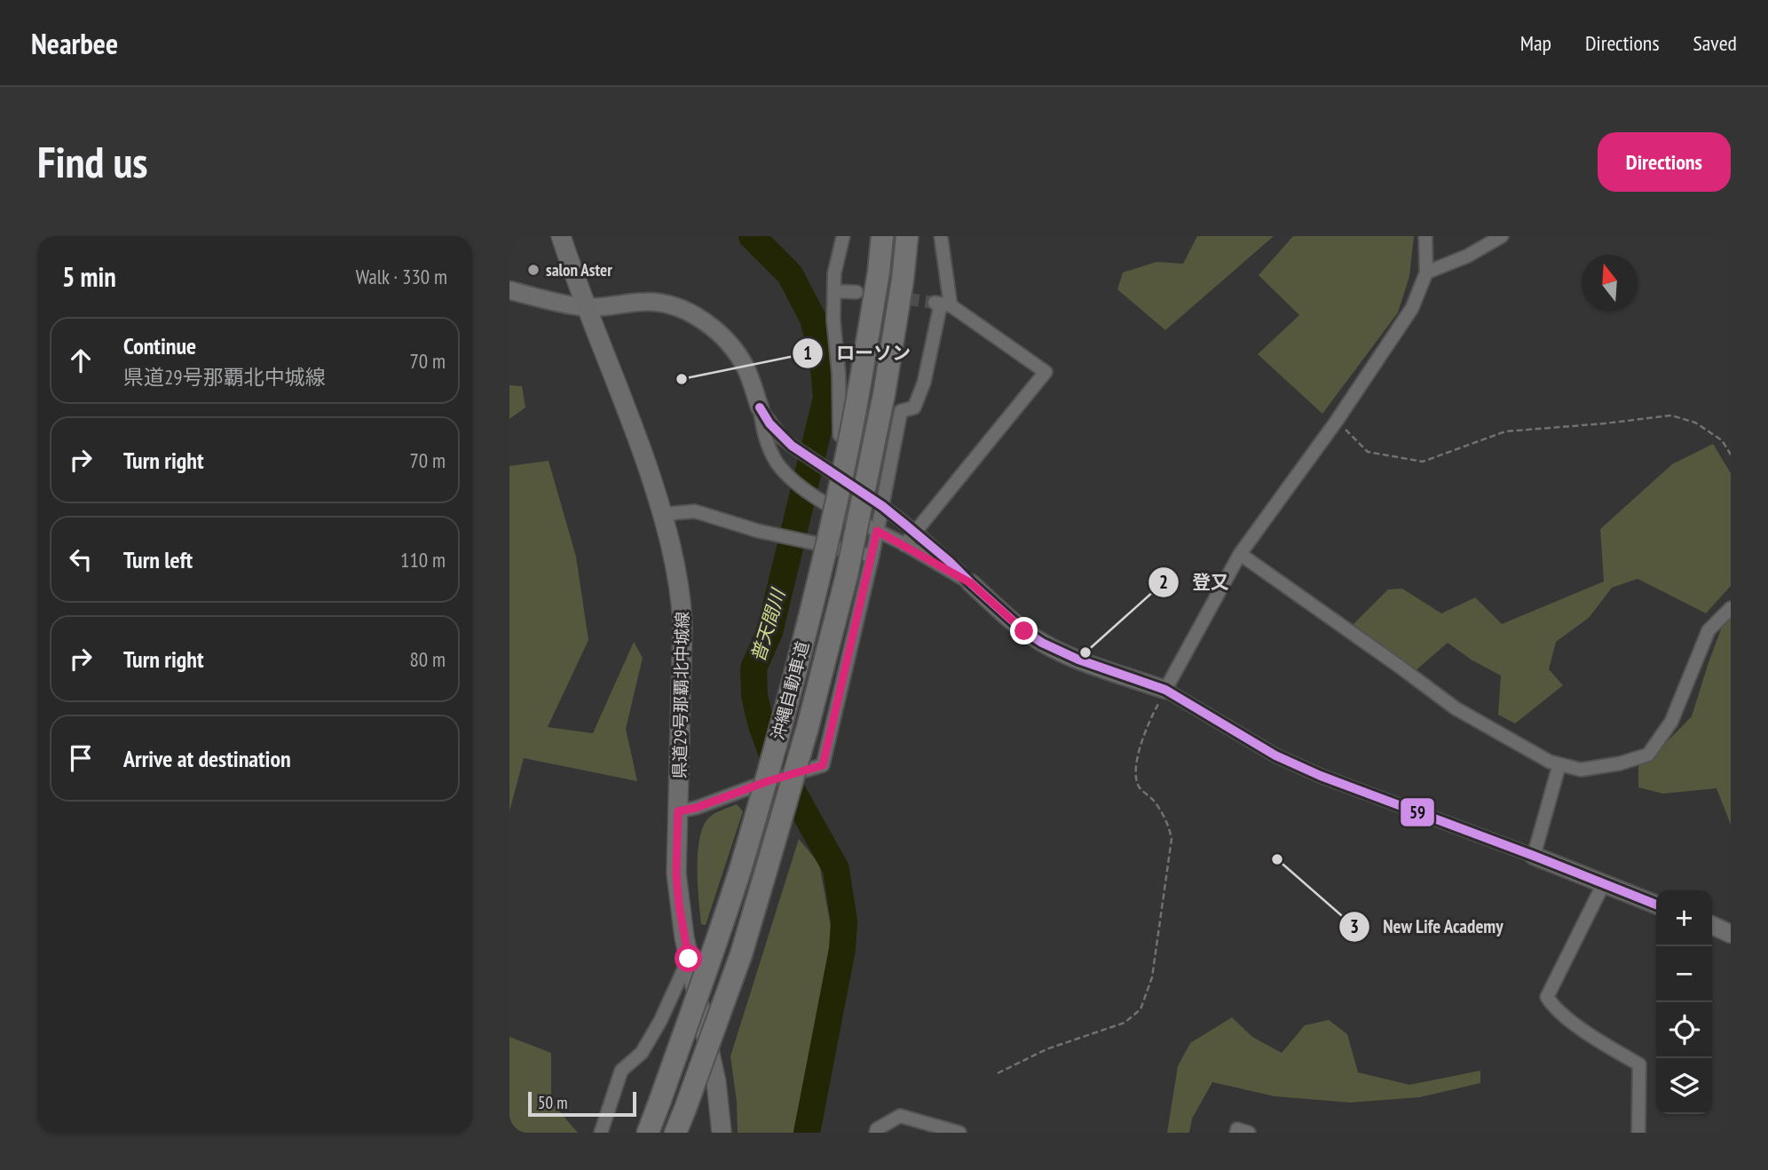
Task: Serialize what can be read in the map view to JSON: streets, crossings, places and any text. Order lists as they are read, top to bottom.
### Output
{
  "streets": {
    "highway": ["沖縄自動車道"],
    "main road": ["県道29号那覇北中城線"]
  },
  "water": ["普天間川"],
  "places": [
    "salon Aster",
    "ローソン",
    "登又",
    "New Life Academy"
  ],
  "lines": ["transit line 59"],
  "scale_bar": "50 m",
  "north": "top",
  "page": {
    "header": "Nearbee",
    "nav": ["Map", "Directions", "Saved"],
    "buttons": "Directions",
    "title": "Find us",
    "heading": ["5 min", "Walk · 330 m"],
    "list": [
      ["Continue", "県道29号那覇北中城線", "70 m"],
      ["Turn right", "70 m"],
      ["Turn left", "110 m"],
      ["Turn right", "80 m"],
      "Arrive at destination"
    ],
    "map_buttons": ["+", "−"],
    "scale": "50 m"
  }
}
